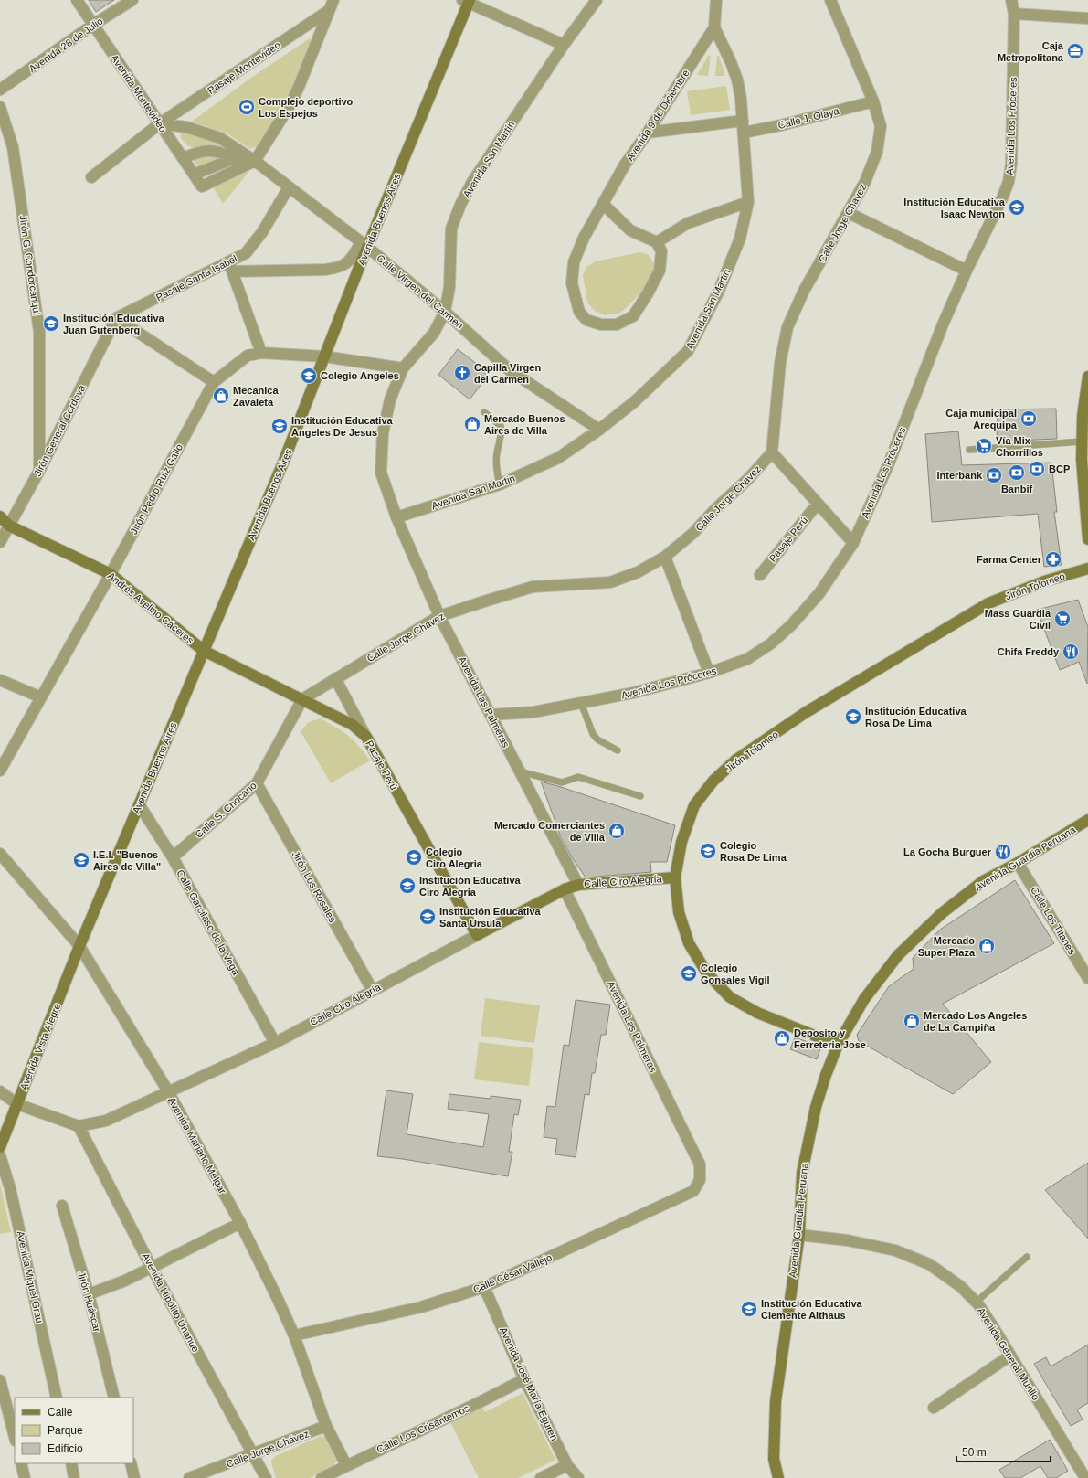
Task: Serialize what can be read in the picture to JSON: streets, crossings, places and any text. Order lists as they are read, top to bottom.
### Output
{
  "streets": {
    "street": [
      "Avenida 28 de Julio",
      "Pasaje Montevideo",
      "Avenida Montevideo",
      "Avenida 9 de Diciembre",
      "Calle J. Olaya",
      "Avenida Los Próceres",
      "Avenida San Martín",
      "Avenida Buenos Aires",
      "Calle Jorge Chavez",
      "Jirón G. Condorcanqui",
      "Pasaje Santa Isabel",
      "Calle Virgen del Carmen",
      "Avenida San Martin",
      "Jirón General Cordova",
      "Jirón Pedro Ruiz Gallo",
      "Pasaje Perú",
      "Jirón Tolomeo",
      "Andrés Avelino Cáceres",
      "Avenida Las Palmeras",
      "Calle S. Chocano",
      "Avenida Guardia Peruana",
      "Calle Ciro Alegría",
      "Jirón Los Rosales",
      "Calle Los Titanes",
      "Calle Garcilaso de la Vega",
      "Avenida Vista Alegre",
      "Avenida Mariano Melgar",
      "Calle César Vallejo",
      "Avenida Miguel Grau",
      "Jirón Huáscar",
      "Avenida Hipólito Unanue",
      "Avenida General Murillo",
      "Avenida José María Eguren",
      "Calle Los Crisantemos",
      "Calle Jorge Chávez"
    ]
  },
  "crossings": [
    ["Avenida 28 de Julio", "Avenida Montevideo"],
    ["Pasaje Montevideo", "Avenida Montevideo"],
    ["Pasaje Montevideo", "Calle Virgen del Carmen"],
    ["Avenida Montevideo", "Calle Virgen del Carmen"],
    ["Avenida 9 de Diciembre", "Avenida San Martin"],
    ["Calle J. Olaya", "Calle Jorge Chavez"],
    ["Calle J. Olaya", "Avenida San Martin"],
    ["Avenida Los Próceres", "Avenida Las Palmeras"],
    ["Avenida San Martín", "Calle Virgen del Carmen"],
    ["Avenida San Martín", "Avenida San Martin"],
    ["Avenida San Martín", "Jirón Pedro Ruiz Gallo"],
    ["Avenida San Martín", "Avenida Las Palmeras"],
    ["Avenida Buenos Aires", "Calle Virgen del Carmen"],
    ["Avenida Buenos Aires", "Jirón Pedro Ruiz Gallo"],
    ["Avenida Buenos Aires", "Pasaje Perú"],
    ["Avenida Buenos Aires", "Andrés Avelino Cáceres"],
    ["Avenida Buenos Aires", "Calle Garcilaso de la Vega"],
    ["Avenida Buenos Aires", "Avenida Vista Alegre"],
    ["Avenida Buenos Aires", "Avenida Mariano Melgar"],
    ["Calle Jorge Chavez", "Pasaje Perú"],
    ["Calle Jorge Chavez", "Avenida Las Palmeras"],
    ["Calle Jorge Chavez", "Calle S. Chocano"],
    ["Jirón G. Condorcanqui", "Jirón General Cordova"],
    ["Pasaje Santa Isabel", "Calle Virgen del Carmen"],
    ["Pasaje Santa Isabel", "Jirón General Cordova"],
    ["Calle Virgen del Carmen", "Avenida San Martin"],
    ["Avenida San Martin", "Avenida Las Palmeras"],
    ["Jirón General Cordova", "Andrés Avelino Cáceres"],
    ["Jirón Pedro Ruiz Gallo", "Andrés Avelino Cáceres"],
    ["Pasaje Perú", "Andrés Avelino Cáceres"],
    ["Pasaje Perú", "Calle S. Chocano"],
    ["Pasaje Perú", "Calle Ciro Alegría"],
    ["Jirón Tolomeo", "Avenida Guardia Peruana"],
    ["Jirón Tolomeo", "Calle Ciro Alegría"],
    ["Avenida Las Palmeras", "Calle Ciro Alegría"],
    ["Avenida Las Palmeras", "Calle César Vallejo"],
    ["Calle S. Chocano", "Jirón Los Rosales"],
    ["Calle S. Chocano", "Calle Garcilaso de la Vega"],
    ["Avenida Guardia Peruana", "Calle Los Titanes"],
    ["Avenida Guardia Peruana", "Avenida General Murillo"],
    ["Calle Ciro Alegría", "Jirón Los Rosales"],
    ["Calle Ciro Alegría", "Calle Garcilaso de la Vega"],
    ["Calle Ciro Alegría", "Avenida Mariano Melgar"],
    ["Calle Ciro Alegría", "Avenida Hipólito Unanue"],
    ["Avenida Vista Alegre", "Avenida Mariano Melgar"],
    ["Avenida Mariano Melgar", "Calle César Vallejo"],
    ["Avenida Mariano Melgar", "Calle Los Crisantemos"],
    ["Avenida Mariano Melgar", "Calle Jorge Chávez"],
    ["Calle César Vallejo", "Avenida José María Eguren"],
    ["Avenida Hipólito Unanue", "Calle Jorge Chávez"],
    ["Avenida José María Eguren", "Calle Los Crisantemos"]
  ],
  "places": {
    "office": ["Caja Metropolitana"],
    "sports": ["Complejo deportivo Los Espejos"],
    "school or university": [
      "Institución Educativa Isaac Newton",
      "Institución Educativa Juan Gutenberg",
      "Colegio Angeles",
      "Institución Educativa Angeles De Jesus",
      "Institución Educativa Rosa De Lima",
      "Colegio Rosa De Lima",
      "Colegio Ciro Alegria",
      "I.E.I. \"Buenos Aires de Villa\"",
      "Institución Educativa Ciro Alegria",
      "Institución Educativa Santa Ursula",
      "Colegio Gonsales Vigil",
      "Institución Educativa Clemente Althaus"
    ],
    "church": ["Capilla Virgen del Carmen"],
    "shop": [
      "Mecanica Zavaleta",
      "Mercado Buenos Aires de Villa",
      "Mercado Comerciantes de Villa",
      "Mercado Super Plaza",
      "Mercado Los Angeles de La Campiña",
      "Deposito y Ferreteria Jose"
    ],
    "bank": [
      "Caja municipal Arequipa",
      "BCP",
      "Banbif",
      "Interbank"
    ],
    "supermarket": ["Vía Mix Chorrillos", "Mass Guardia Civil"],
    "pharmacy": ["Farma Center"],
    "restaurant": ["Chifa Freddy", "La Gocha Burguer"]
  },
  "legend": ["Calle", "Parque", "Edificio"],
  "scale_bar": "50 m"
}
